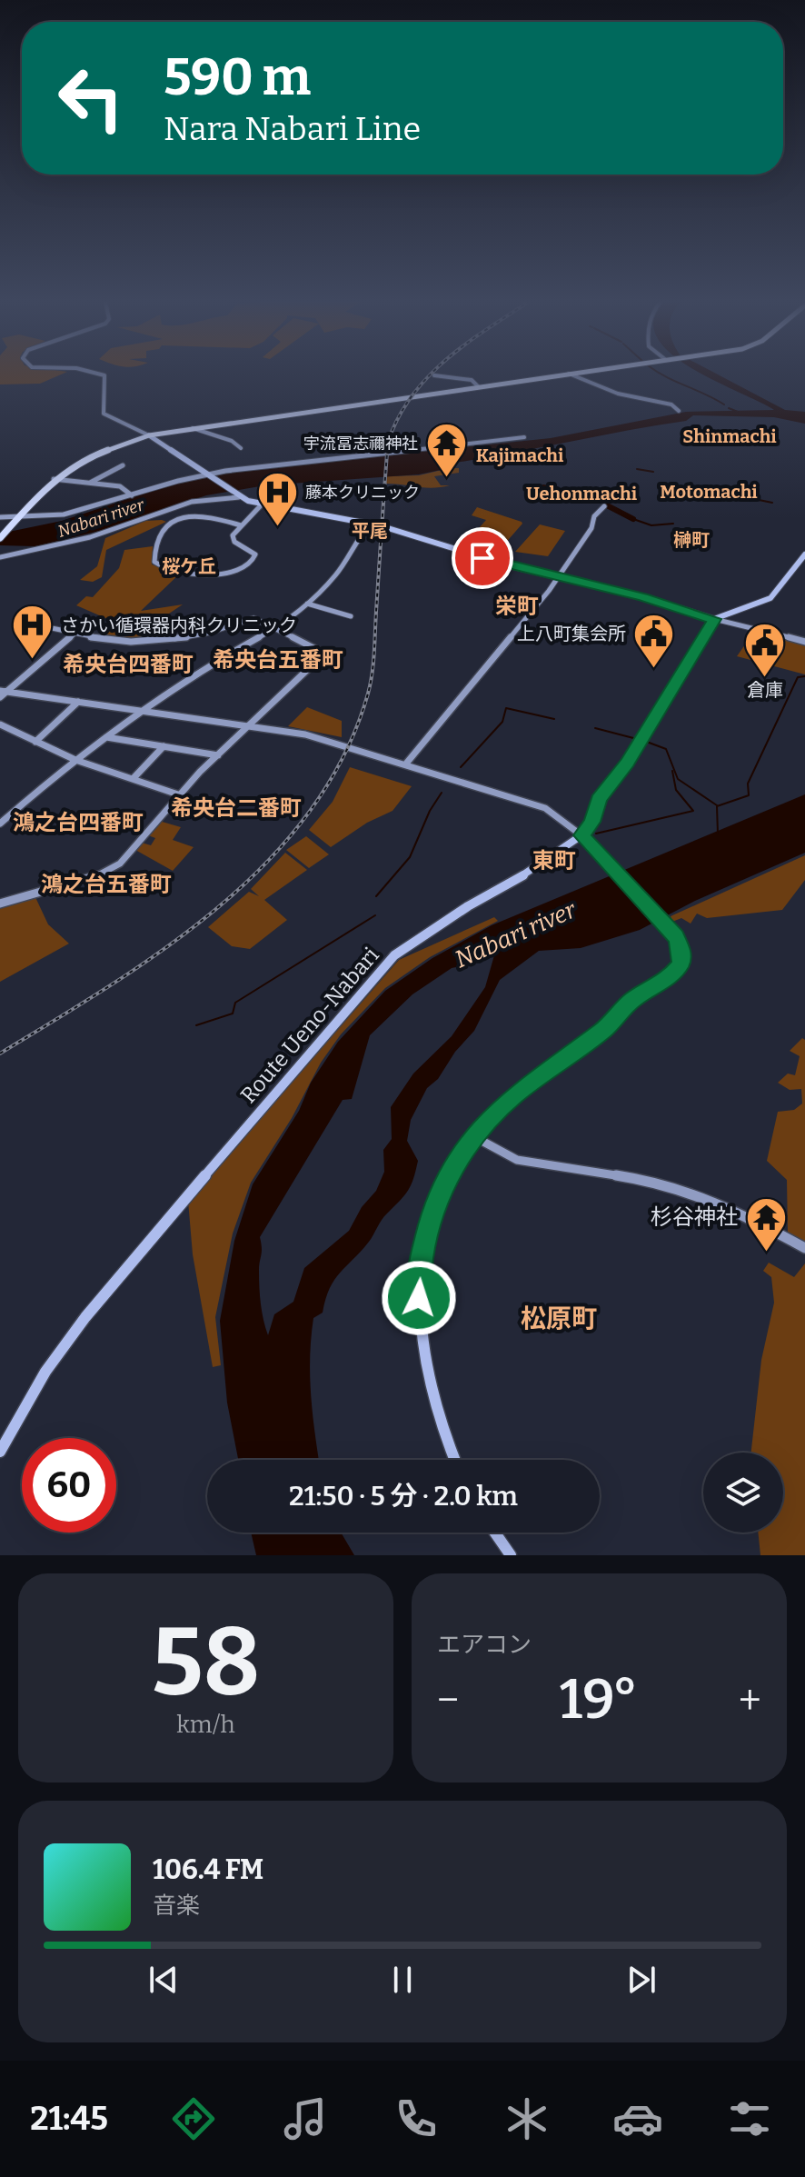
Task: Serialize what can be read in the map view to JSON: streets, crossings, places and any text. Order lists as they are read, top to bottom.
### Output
{
  "streets": {
    "main road": ["Route Ueno-Nabari"]
  },
  "districts": [
    "Shinmachi",
    "Kajimachi",
    "Motomachi",
    "Uehonmachi",
    "平尾",
    "榊町",
    "桜ケ丘",
    "栄町",
    "希央台五番町",
    "希央台四番町",
    "希央台二番町",
    "鴻之台四番町",
    "東町",
    "鴻之台五番町",
    "松原町"
  ],
  "water": ["Nabari river"],
  "places": {
    "temple": ["宇流冨志禰神社", "杉谷神社"],
    "hospital": ["藤本クリニック", "さかい循環器内科クリニック"],
    "public building": ["上八町集会所", "倉庫"]
  },
  "page": {
    "turn": ["590 m", "Nara Nabari Line"],
    "limit": "60",
    "trip": "21:50 · 5 分 · 2.0 km",
    "tile": [
      ["58", "km/h"],
      "エアコン"
    ],
    "heat": ["−", "19°", "+"],
    "song": ["106.4 FM", "音楽"],
    "tabs": "21:45"
  }
}
